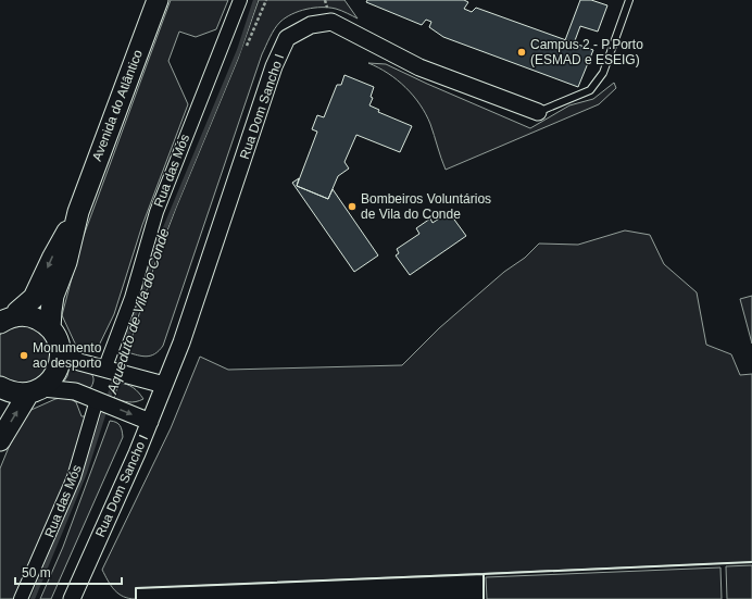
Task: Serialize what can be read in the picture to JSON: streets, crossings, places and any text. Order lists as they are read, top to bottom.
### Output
{
  "streets": {
    "main road": ["Avenida do Atlântico"],
    "street": ["Rua Dom Sancho I", "Rua das Mós"]
  },
  "crossings": [
    ["Rua Dom Sancho I", "Rua das Mós"]
  ],
  "water": ["Aqueduto de Vila do Conde"],
  "places": ["Campus 2 - P.Porto (ESMAD e ESEIG)", "Bombeiros Voluntários de Vila do Conde", "Monumento ao desporto"],
  "scale_bar": "50 m"
}
